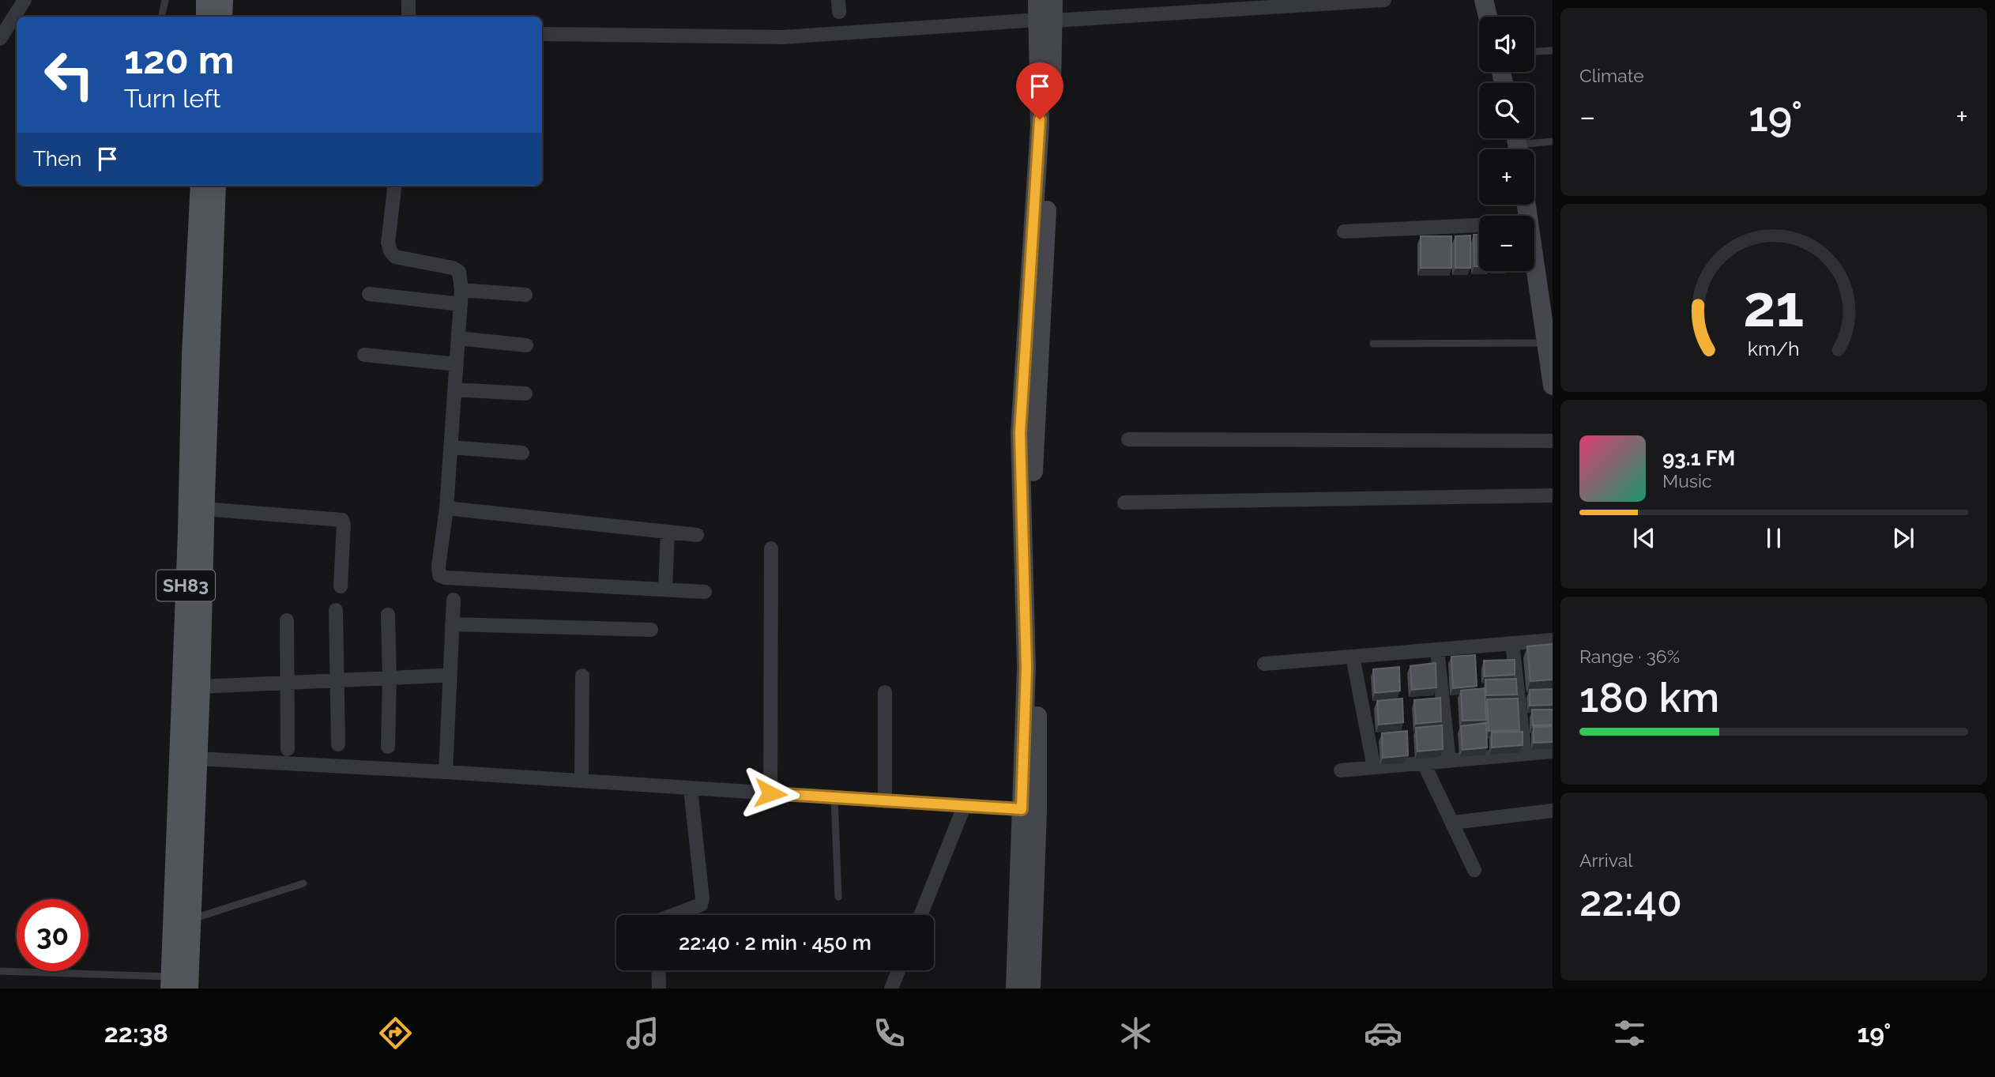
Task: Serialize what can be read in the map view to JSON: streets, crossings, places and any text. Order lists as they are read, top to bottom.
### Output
{
  "streets": {
    "main road": ["SH83"]
  },
  "page": {
    "tile": [
      "Climate",
      ["Range · 36%", "180 km"],
      ["Arrival", "22:40"]
    ],
    "map_buttons": ["+", "−"],
    "turn": ["120 m", "Turn left"],
    "heat": ["−", "19°", "+"],
    "then": "Then",
    "song": ["93.1 FM", "Music"],
    "limit": "30",
    "trip": "22:40 · 2 min · 450 m",
    "tabs": ["22:38", "19°"],
    "gauge": ["21", "km/h"]
  }
}
